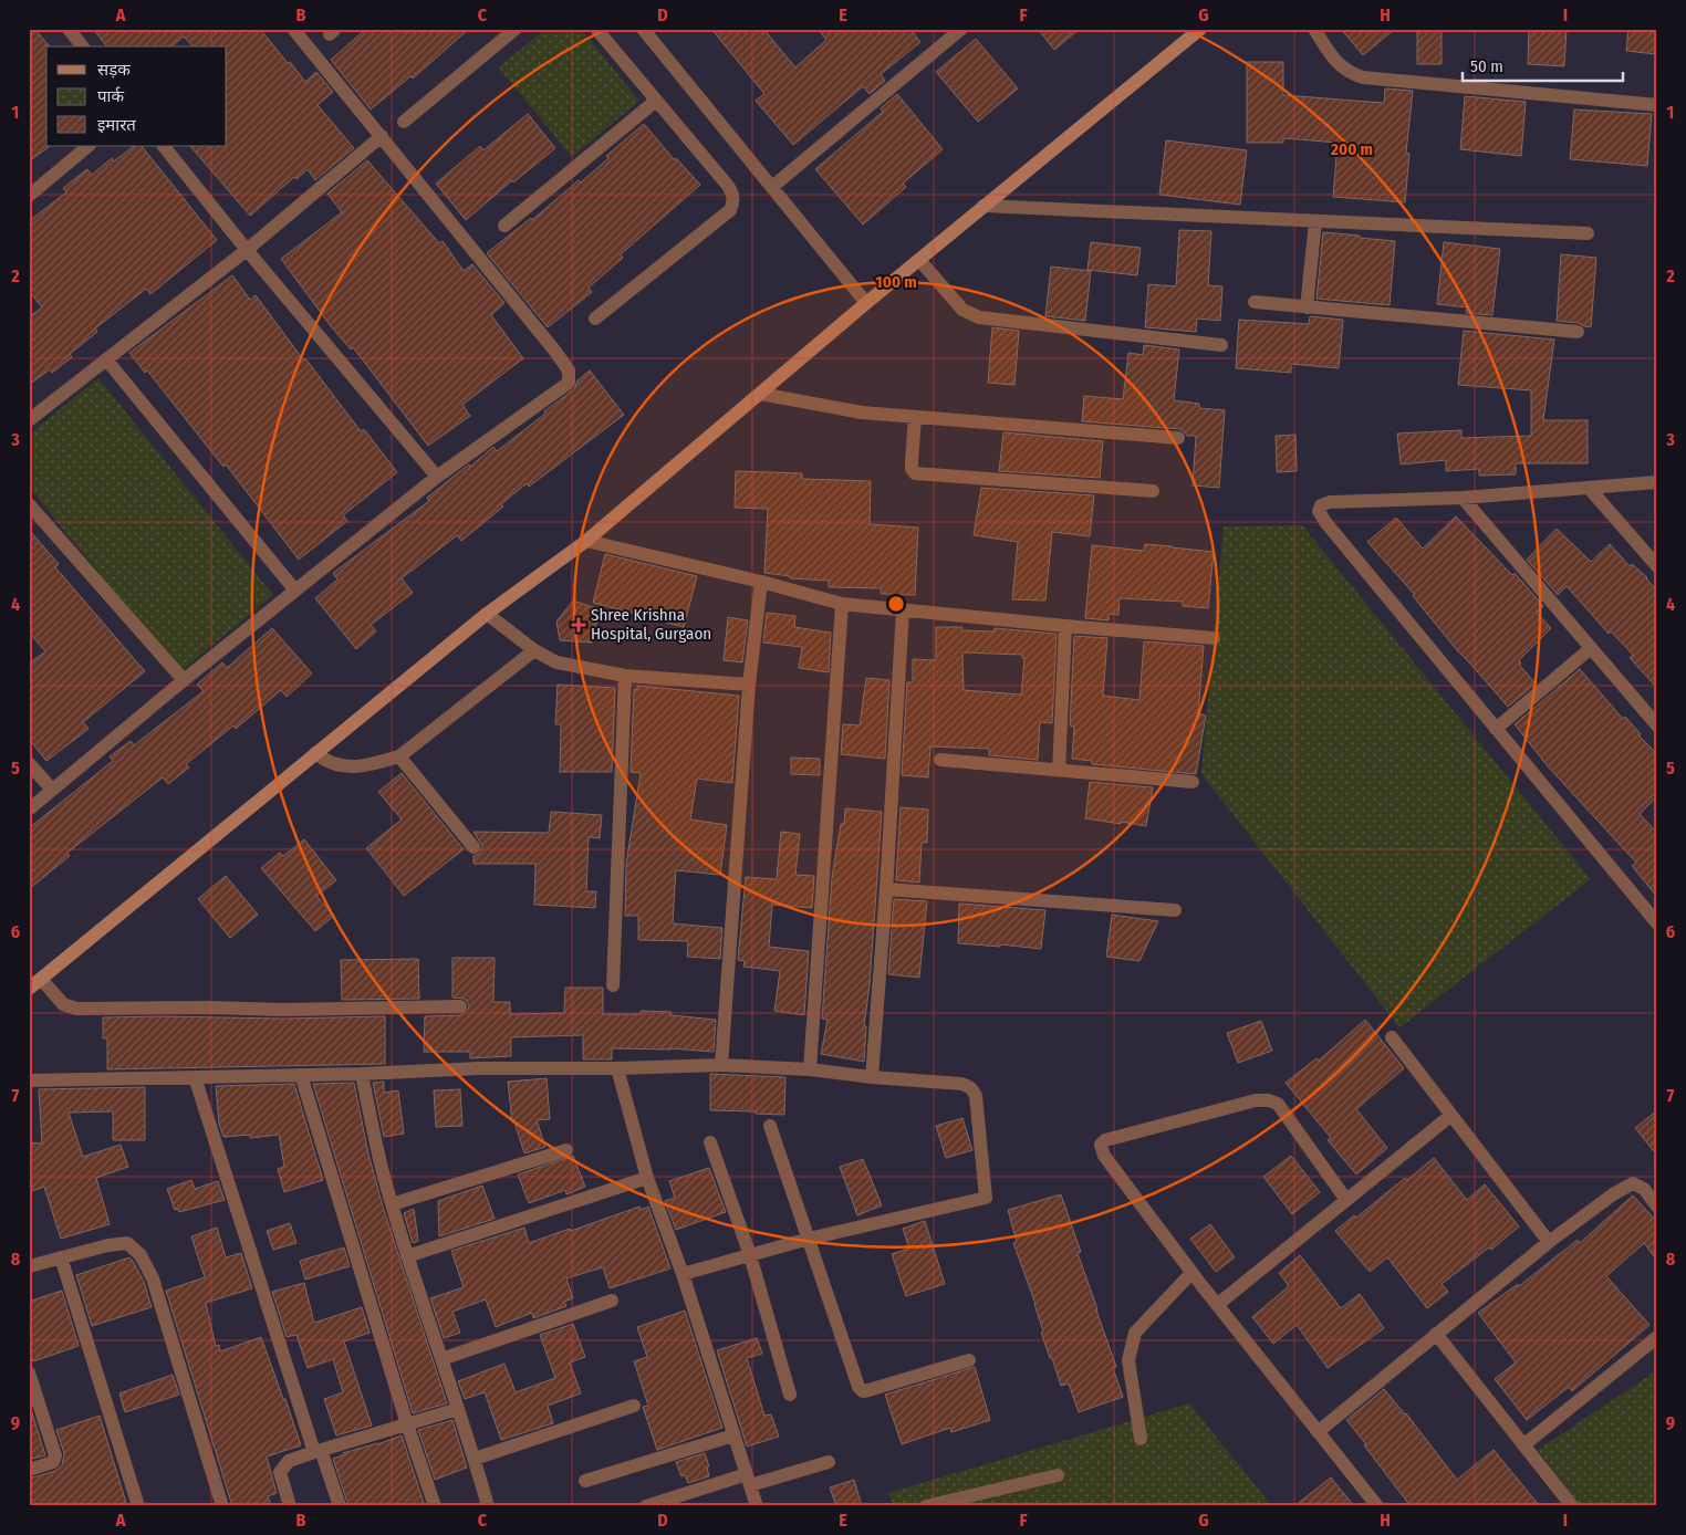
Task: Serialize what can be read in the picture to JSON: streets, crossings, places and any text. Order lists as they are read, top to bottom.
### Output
{
  "places": {
    "health": ["Shree Krishna Hospital, Gurgaon"]
  },
  "legend": ["सड़क", "पार्क", "इमारत"],
  "scale_bar": "50 m",
  "grid": {
    "columns": [
      "A",
      "B",
      "C",
      "D",
      "E",
      "F",
      "G",
      "H",
      "I"
    ],
    "rows": [
      "1",
      "2",
      "3",
      "4",
      "5",
      "6",
      "7",
      "8",
      "9"
    ]
  },
  "rings": ["200 m", "100 m"]
}
